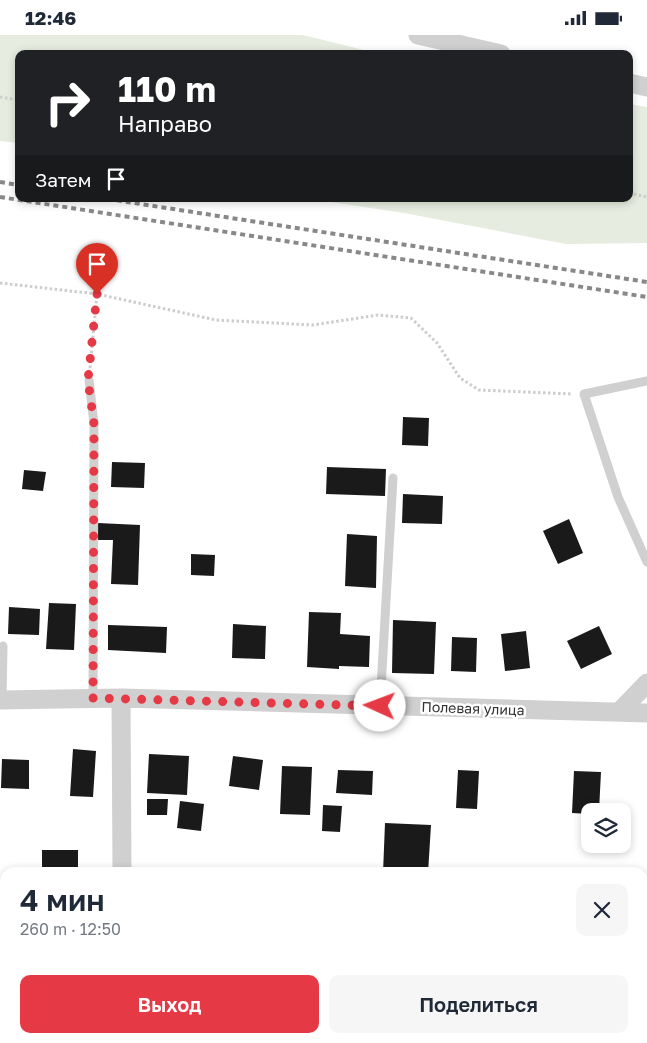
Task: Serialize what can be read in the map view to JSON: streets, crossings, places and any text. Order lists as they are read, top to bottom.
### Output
{
  "streets": {
    "street": ["Полевая улица"]
  },
  "page": {
    "status": "12:46",
    "turn": ["110 m", "Направо"],
    "then": "Затем",
    "heading": ["4 мин", "260 m · 12:50"],
    "buttons": ["Выход", "Поделиться"]
  }
}
